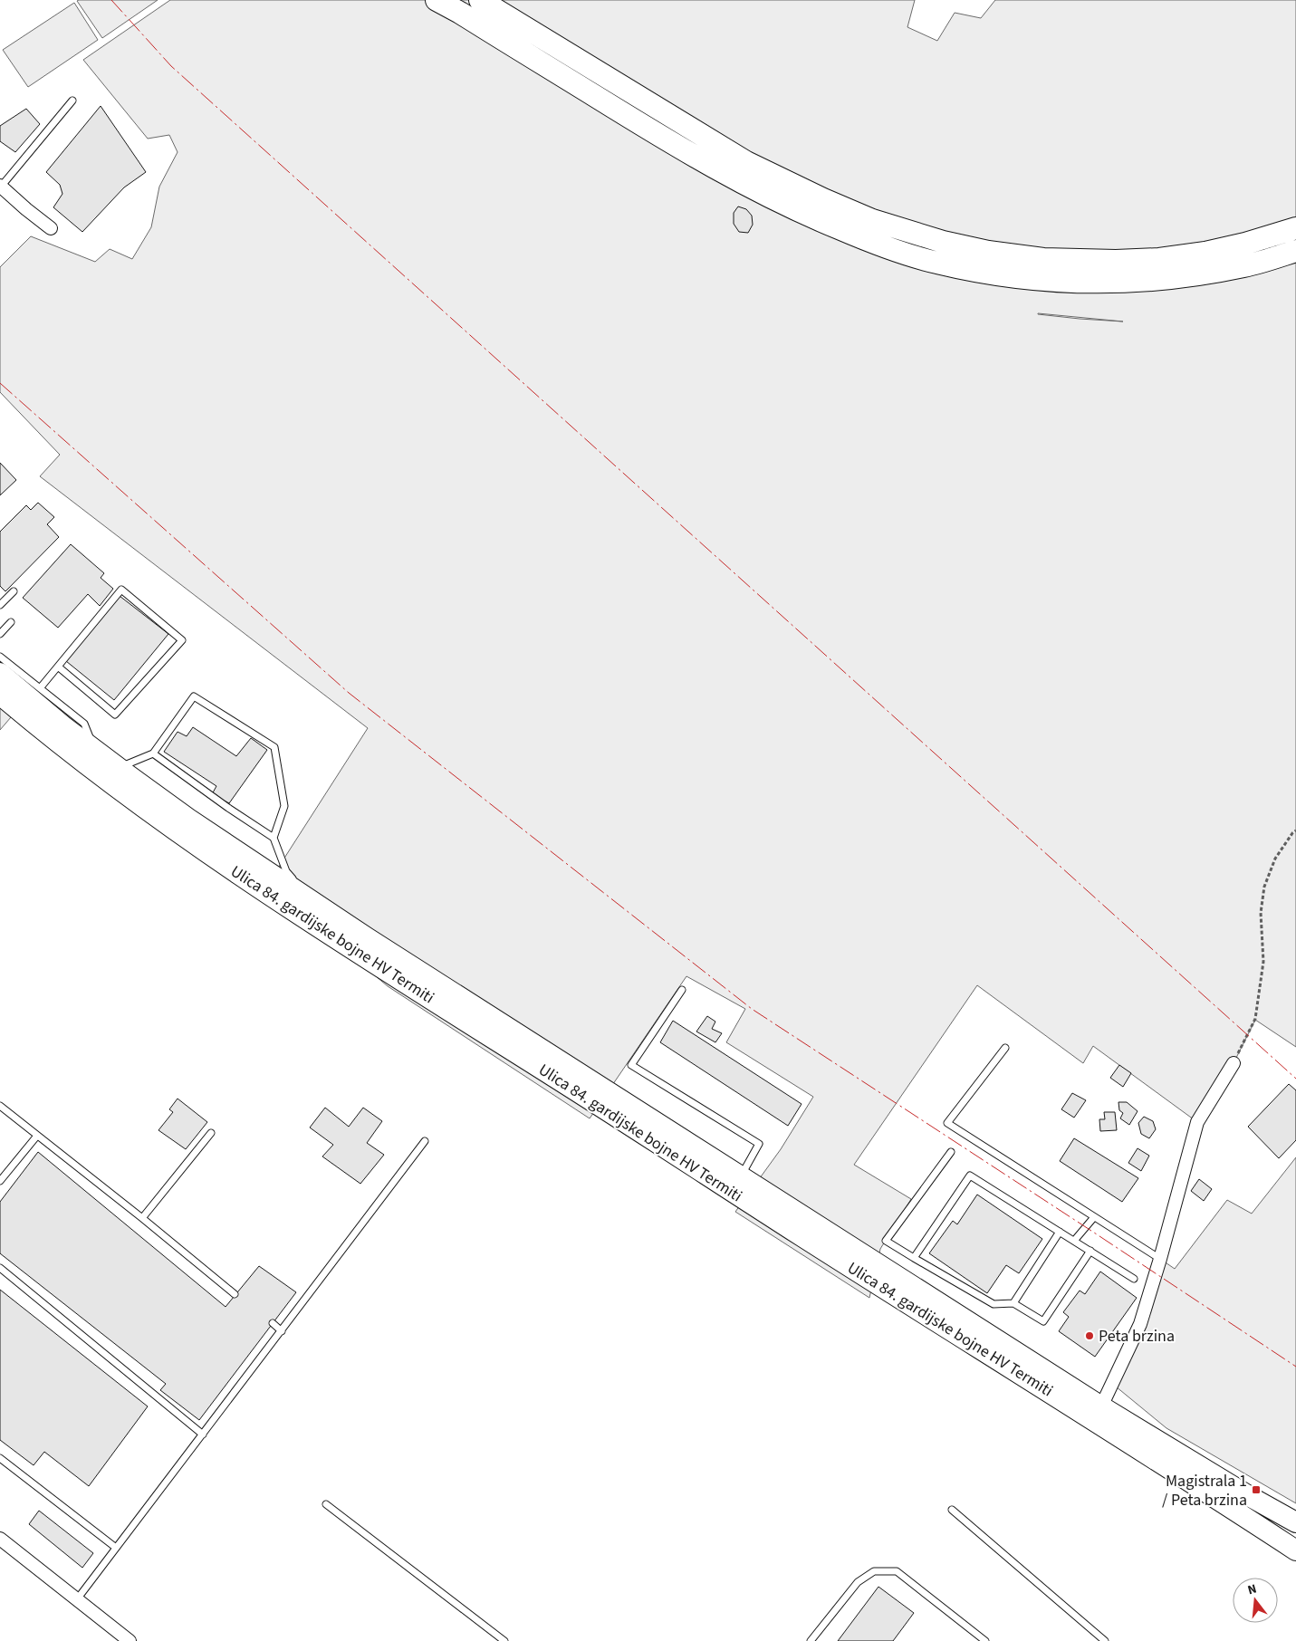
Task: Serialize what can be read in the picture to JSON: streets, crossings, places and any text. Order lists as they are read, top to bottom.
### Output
{
  "streets": {
    "main road": ["Ulica 84. gardijske bojne HV Termiti"]
  },
  "places": {
    "other": ["Peta brzina"],
    "transit": ["Magistrala 1 / Peta brzina"]
  },
  "north": "top"
}
